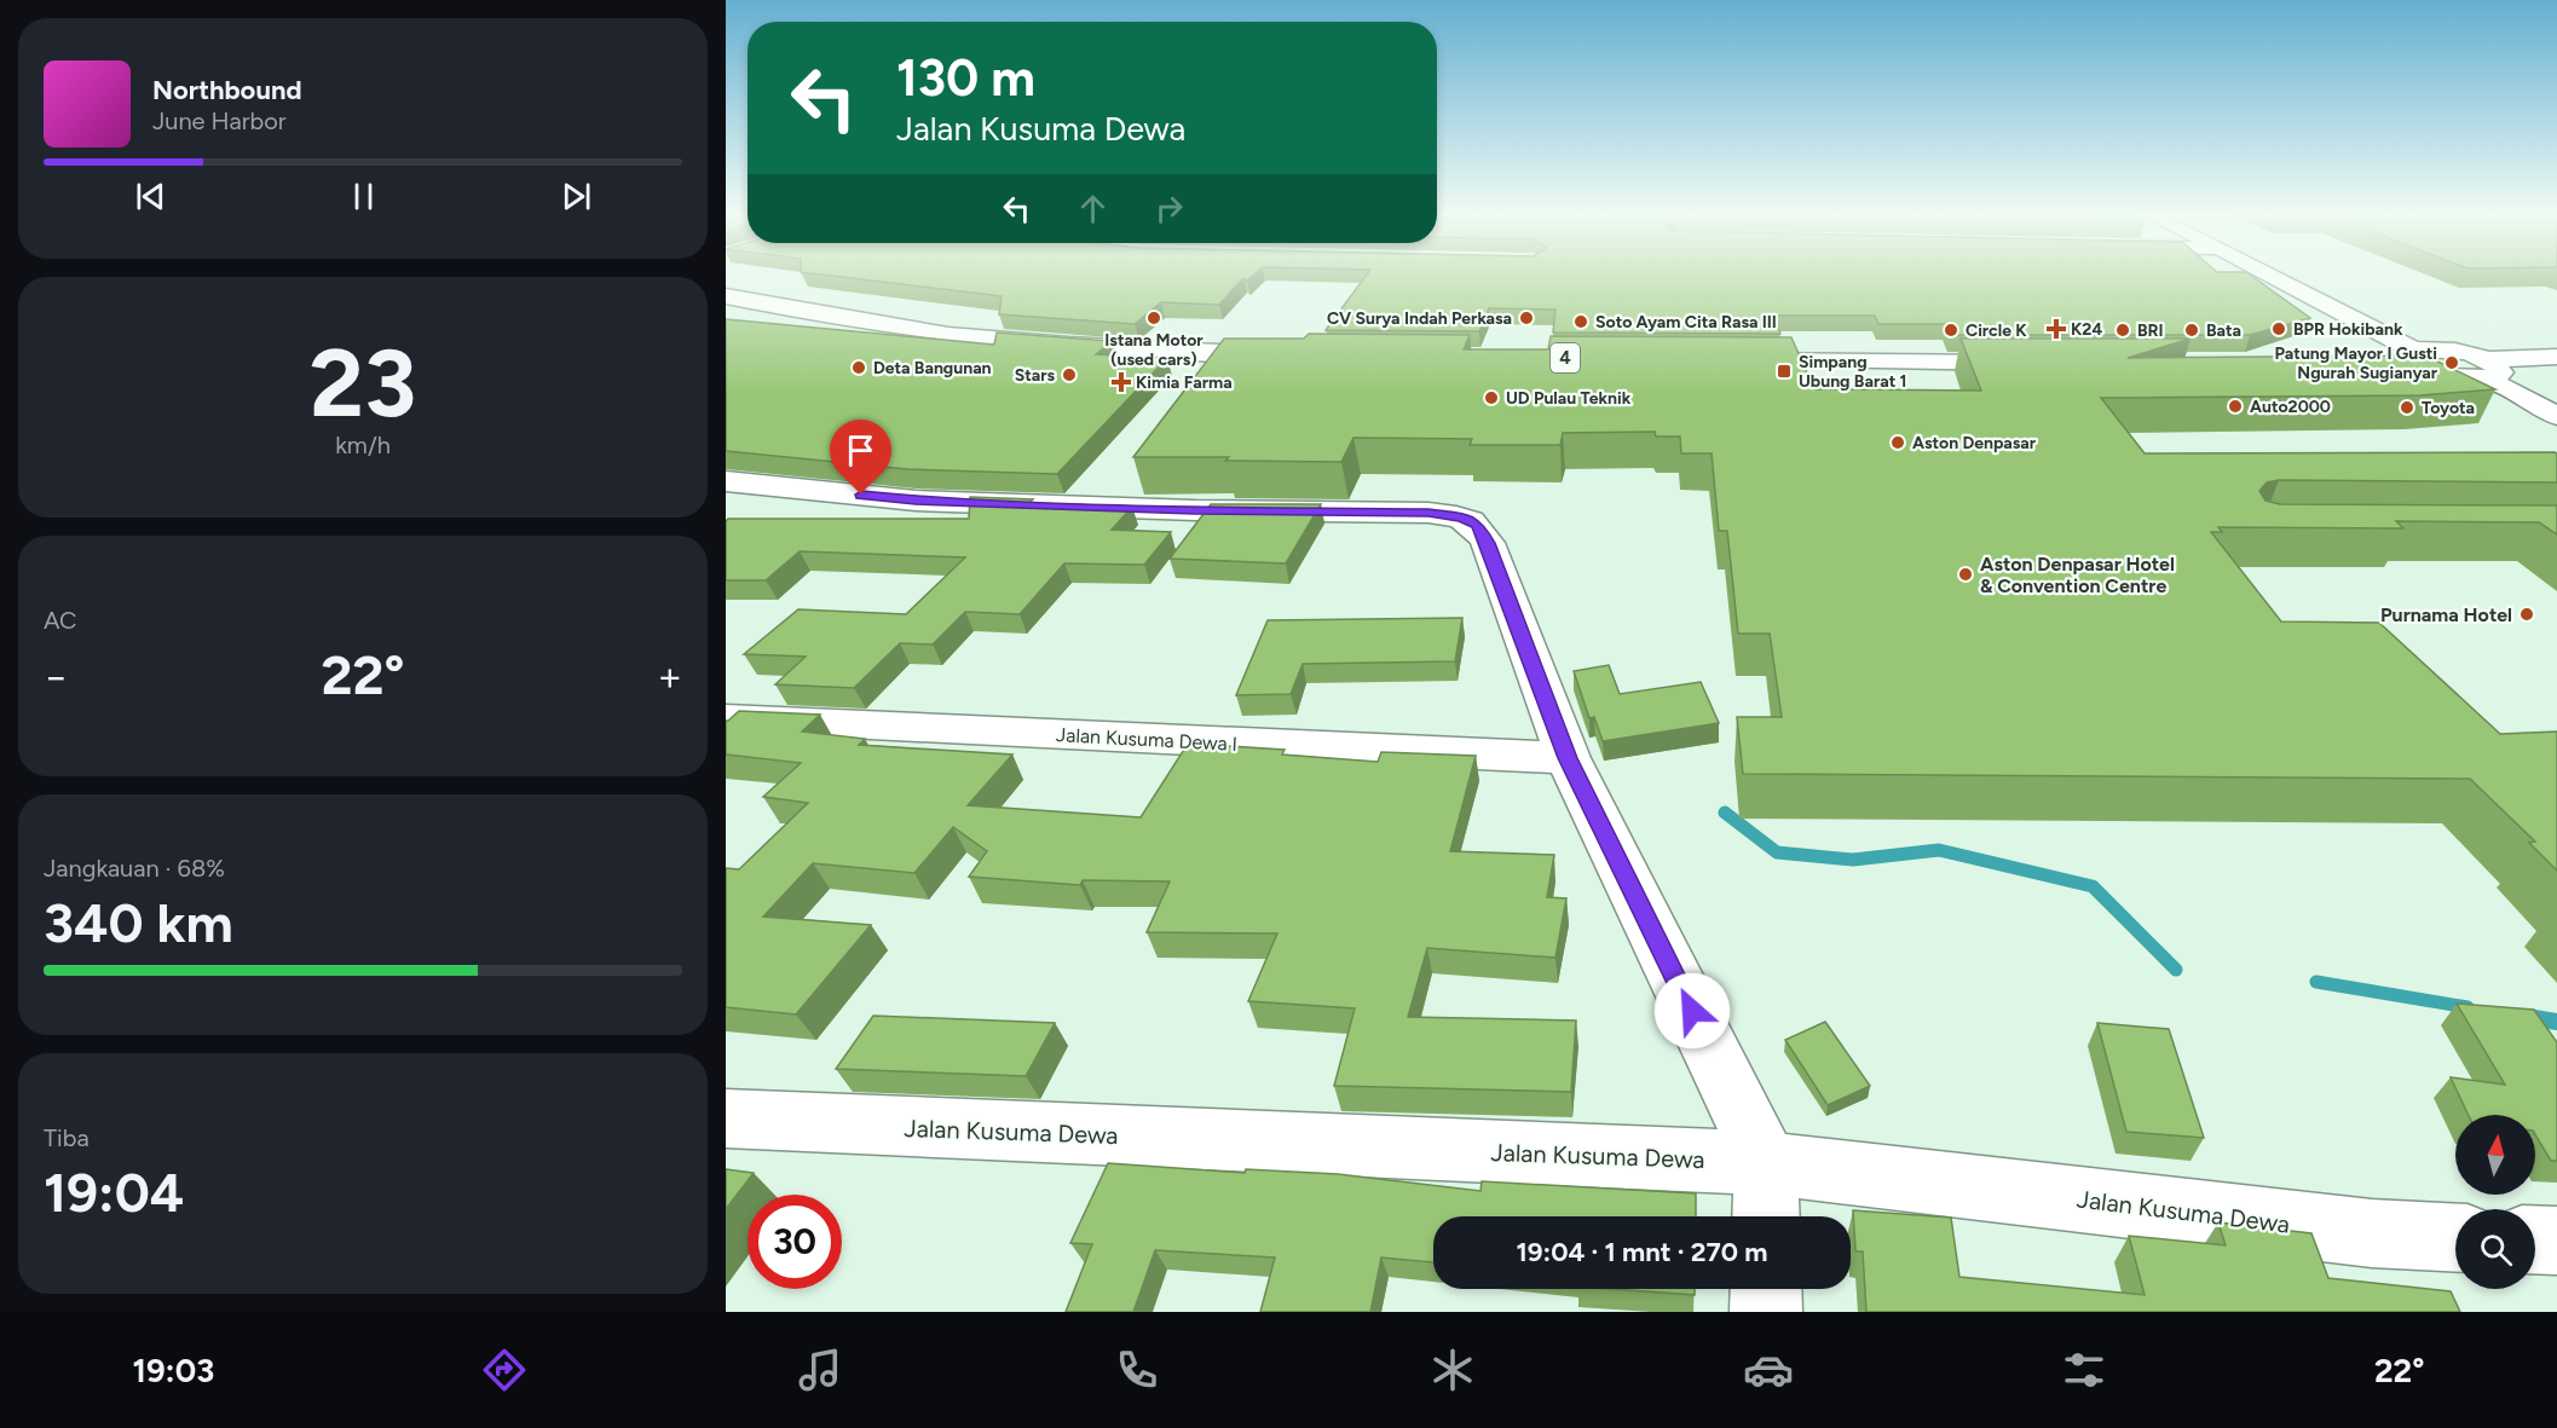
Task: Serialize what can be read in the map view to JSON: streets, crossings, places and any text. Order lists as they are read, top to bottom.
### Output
{
  "streets": {
    "main road": ["Jalan Kusuma Dewa I", "Jalan Kusuma Dewa"]
  },
  "places": {
    "other": [
      "Istana Motor (used cars)",
      "CV Surya Indah Perkasa",
      "Soto Ayam Cita Rasa III",
      "BPR Hokibank",
      "Circle K",
      "BRI",
      "Bata",
      "Patung Mayor I Gusti Ngurah Sugianyar",
      "Deta Bangunan",
      "Stars",
      "UD Pulau Teknik",
      "Auto2000",
      "Toyota",
      "Aston Denpasar",
      "Aston Denpasar Hotel & Convention Centre",
      "Purnama Hotel"
    ],
    "health": ["K24", "Kimia Farma"],
    "transit": ["Simpang Ubung Barat 1"]
  },
  "north": "top",
  "page": {
    "turn": ["130 m", "Jalan Kusuma Dewa"],
    "song": ["Northbound", "June Harbor"],
    "tile": [
      ["23", "km/h"],
      "AC",
      ["Jangkauan · 68%", "340 km"],
      ["Tiba", "19:04"]
    ],
    "heat": ["−", "22°", "+"],
    "limit": "30",
    "trip": "19:04 · 1 mnt · 270 m",
    "tabs": ["19:03", "22°"]
  }
}
